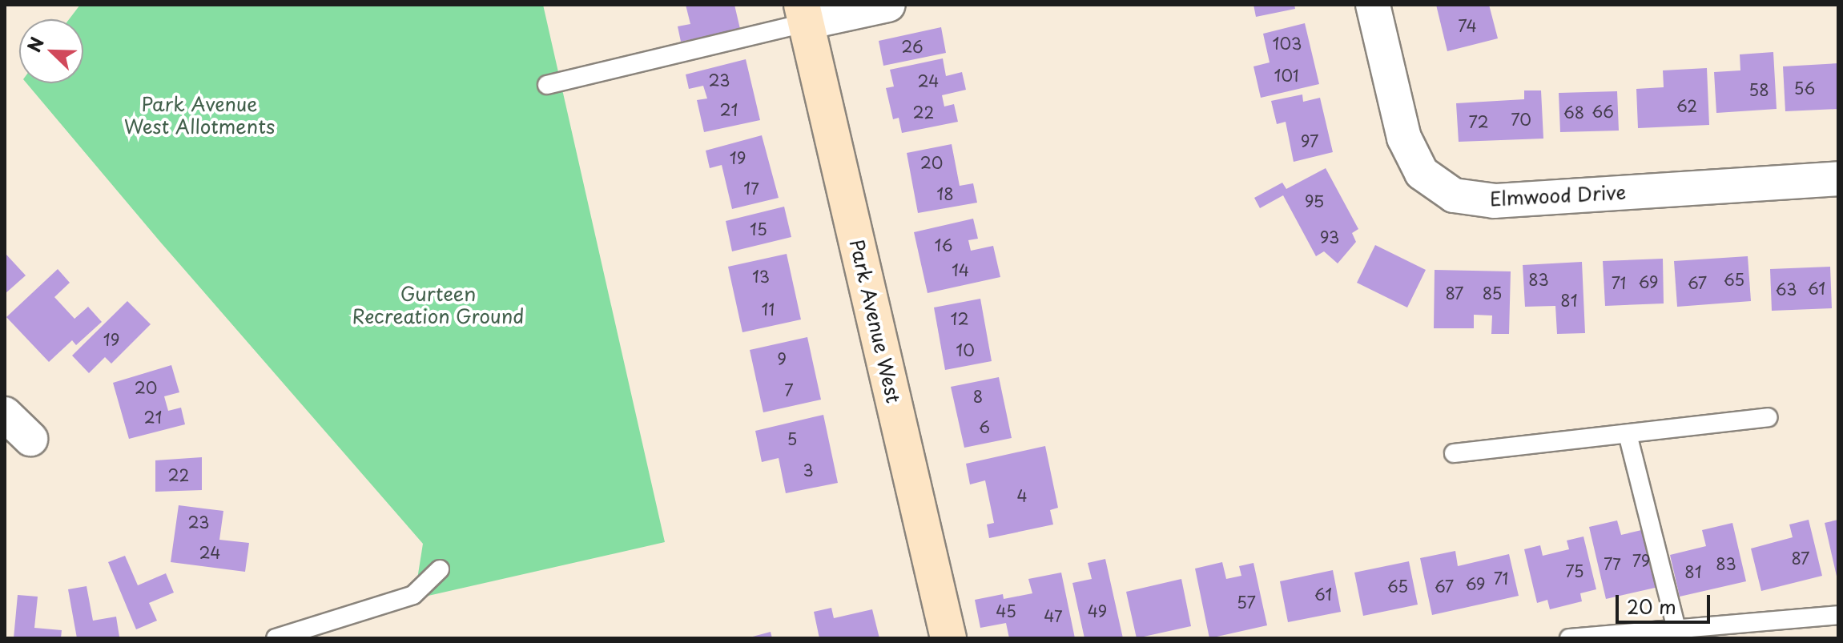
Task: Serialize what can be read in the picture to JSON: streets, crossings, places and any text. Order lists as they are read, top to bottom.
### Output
{
  "streets": {
    "street": ["Elmwood Drive", "Park Avenue West"]
  },
  "parks": ["Park Avenue West Allotments", "Gurteen Recreation Ground"],
  "house_numbers": [
    "74",
    "103",
    "26",
    "101",
    "23",
    "24",
    "56",
    "58",
    "62",
    "21",
    "66",
    "22",
    "68",
    "70",
    "72",
    "97",
    "19",
    "20",
    "17",
    "18",
    "95",
    "15",
    "93",
    "16",
    "14",
    "13",
    "83",
    "65",
    "69",
    "71",
    "67",
    "61",
    "63",
    "87",
    "85",
    "81",
    "11",
    "12",
    "19",
    "10",
    "9",
    "20",
    "7",
    "8",
    "21",
    "6",
    "5",
    "3",
    "22",
    "4",
    "23",
    "24",
    "87",
    "79",
    "77",
    "83",
    "75",
    "81",
    "71",
    "69",
    "65",
    "67",
    "61",
    "57",
    "45",
    "49",
    "47"
  ],
  "scale_bar": "20 m",
  "north": "top left"
}
